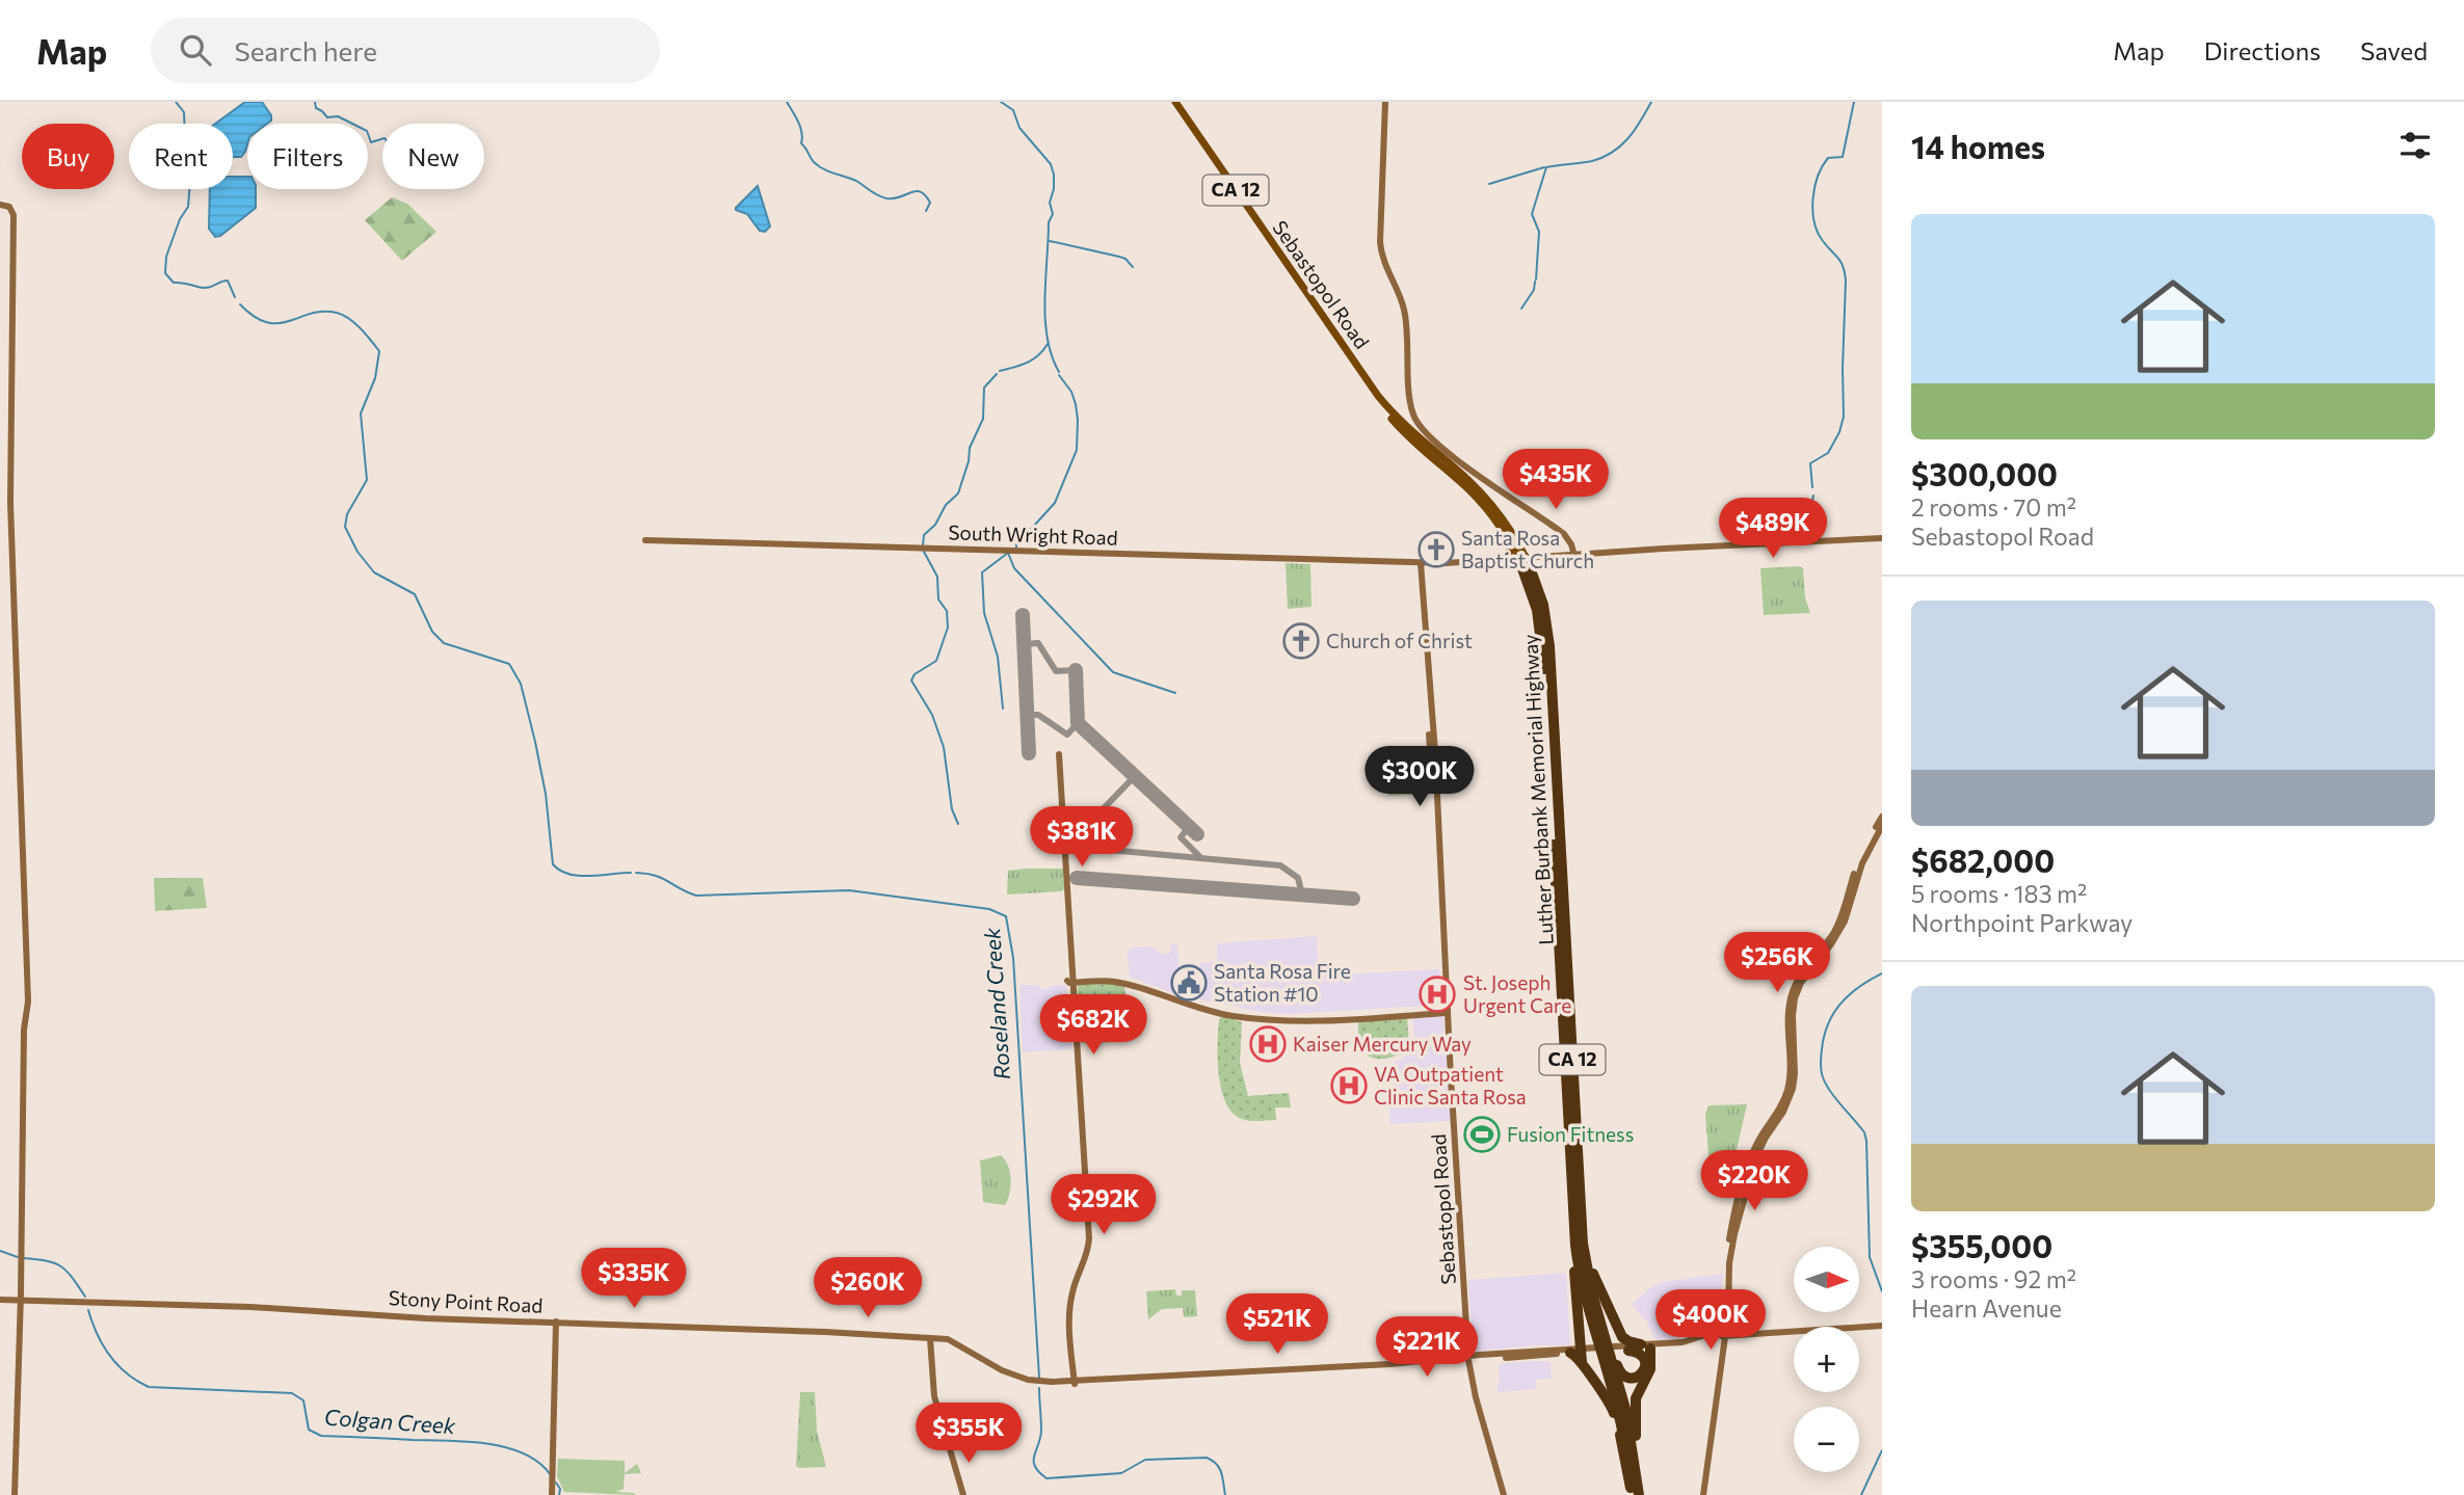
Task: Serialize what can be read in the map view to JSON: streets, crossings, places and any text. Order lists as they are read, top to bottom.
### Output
{
  "streets": {
    "highway": ["CA 12", "Luther Burbank Memorial Highway"],
    "main road": ["Sebastopol Road", "South Wright Road", "Stony Point Road"]
  },
  "crossings": [
    ["Sebastopol Road", "South Wright Road"],
    ["Sebastopol Road", "Luther Burbank Memorial Highway"],
    ["Sebastopol Road", "Stony Point Road"],
    ["South Wright Road", "Luther Burbank Memorial Highway"]
  ],
  "water": ["Roseland Creek", "Colgan Creek"],
  "places": {
    "church": ["Santa Rosa Baptist Church", "Church of Christ"],
    "public building": ["Santa Rosa Fire Station #10"],
    "hospital": ["St. Joseph Urgent Care", "Kaiser Mercury Way", "VA Outpatient Clinic Santa Rosa"],
    "sports": ["Fusion Fitness"]
  },
  "north": "right",
  "page": {
    "header": "Map",
    "search": "Search here",
    "nav": ["Map", "Directions", "Saved"],
    "heading": "14 homes",
    "chip": [
      "Buy",
      "Rent",
      "Filters",
      "New"
    ],
    "list": [
      {
        "name": "$300,000",
        "note": "2 rooms · 70 m² · Sebastopol Road"
      },
      {
        "name": "$682,000",
        "note": "5 rooms · 183 m² · Northpoint Parkway"
      },
      {
        "name": "$355,000",
        "note": "3 rooms · 92 m² · Hearn Avenue"
      }
    ],
    "price": [
      "$435K",
      "$489K",
      "$300K",
      "$381K",
      "$256K",
      "$682K",
      "$220K",
      "$292K",
      "$335K",
      "$260K",
      "$400K",
      "$521K",
      "$221K",
      "$355K"
    ],
    "map_buttons": ["+", "−"]
  }
}
